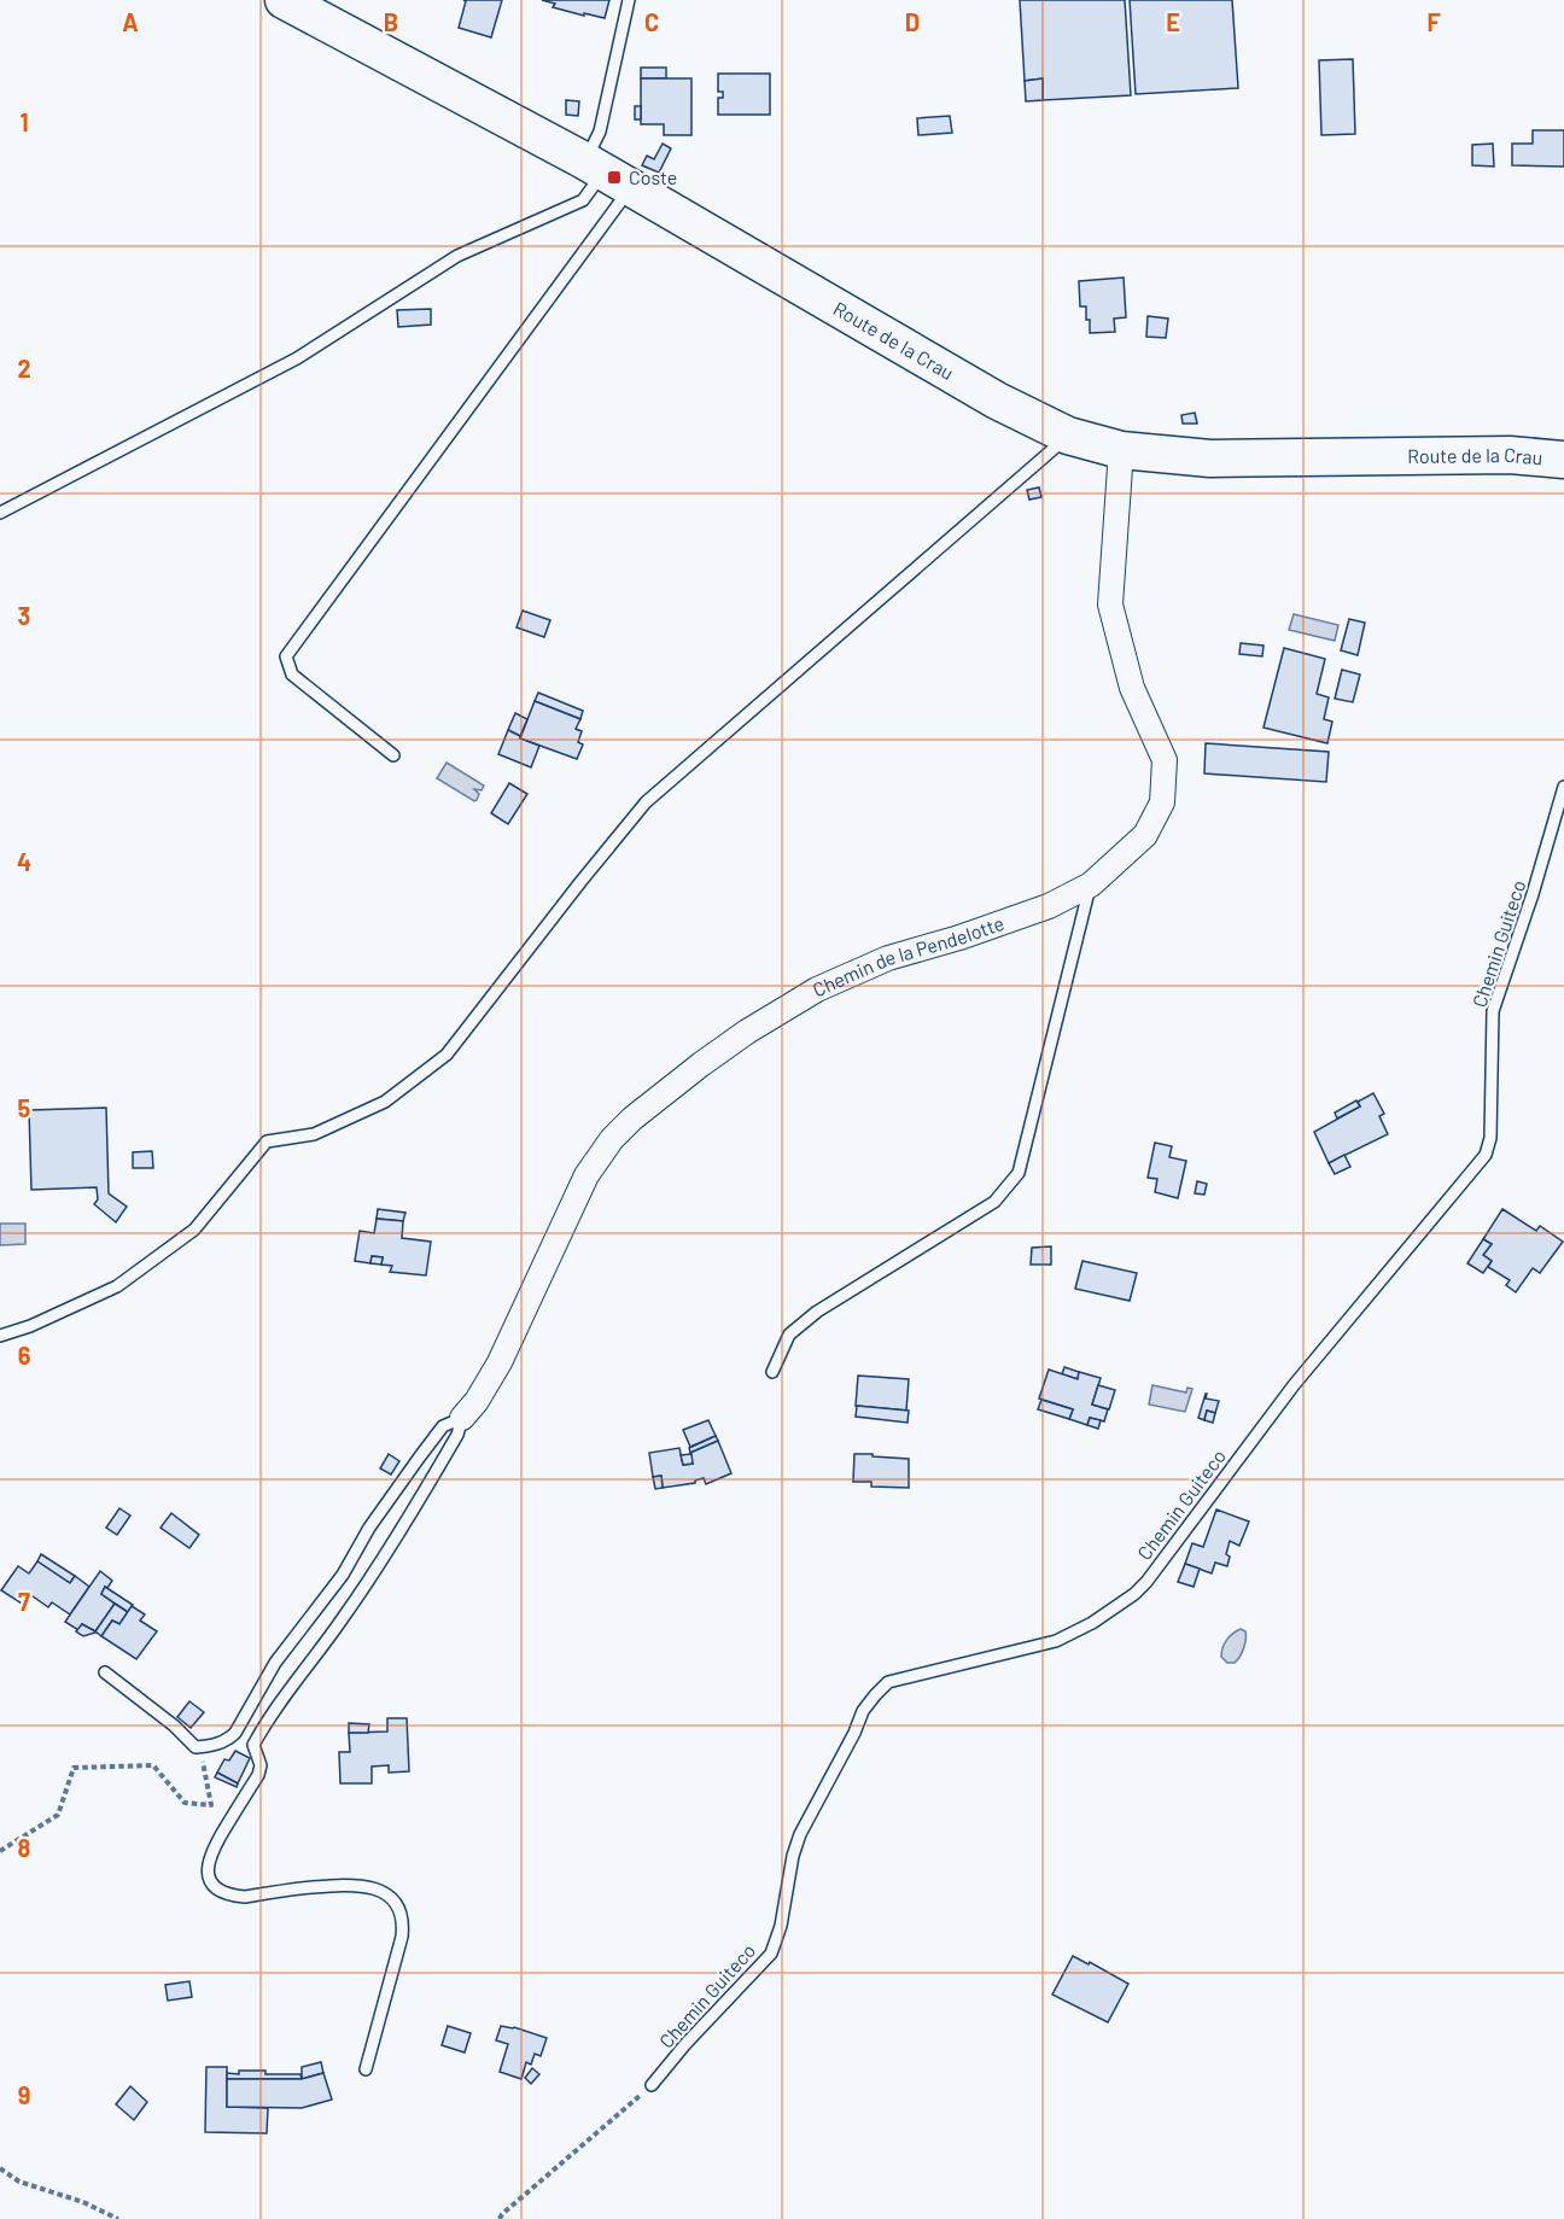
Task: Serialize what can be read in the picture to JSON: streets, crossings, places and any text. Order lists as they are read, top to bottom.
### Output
{
  "streets": {
    "main road": ["Route de la Crau"],
    "street": ["Chemin de la Pendelotte"],
    "lane": ["Chemin Guiteco"]
  },
  "crossings": [
    ["Route de la Crau", "Chemin de la Pendelotte"]
  ],
  "places": {
    "transit": ["Coste"]
  },
  "grid": {
    "columns": [
      "A",
      "B",
      "C",
      "D",
      "E",
      "F"
    ],
    "rows": [
      "1",
      "2",
      "3",
      "4",
      "5",
      "6",
      "7",
      "8",
      "9"
    ]
  }
}
